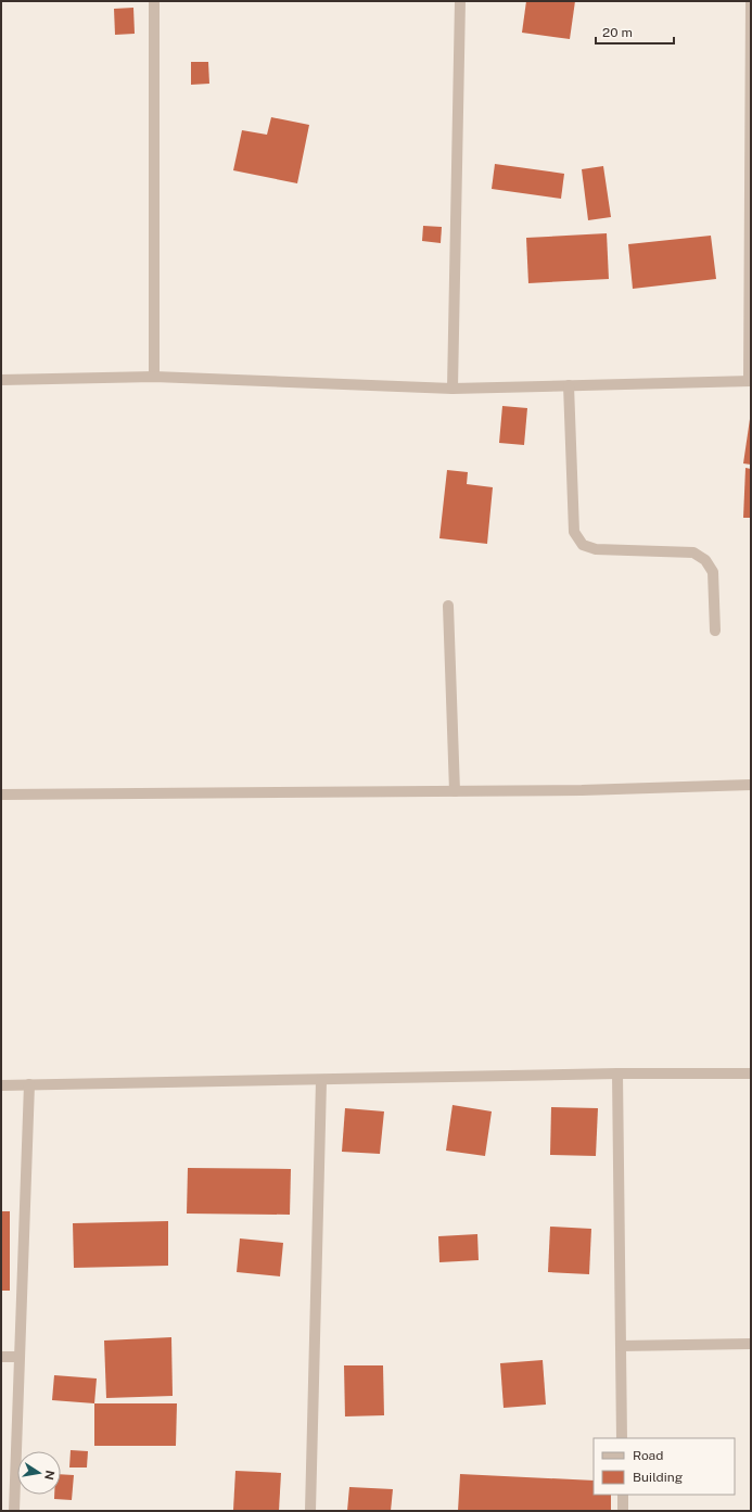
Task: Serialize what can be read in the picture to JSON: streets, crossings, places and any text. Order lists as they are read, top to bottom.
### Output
{
  "legend": ["Road", "Building"],
  "scale_bar": "20 m",
  "north": "right"
}
